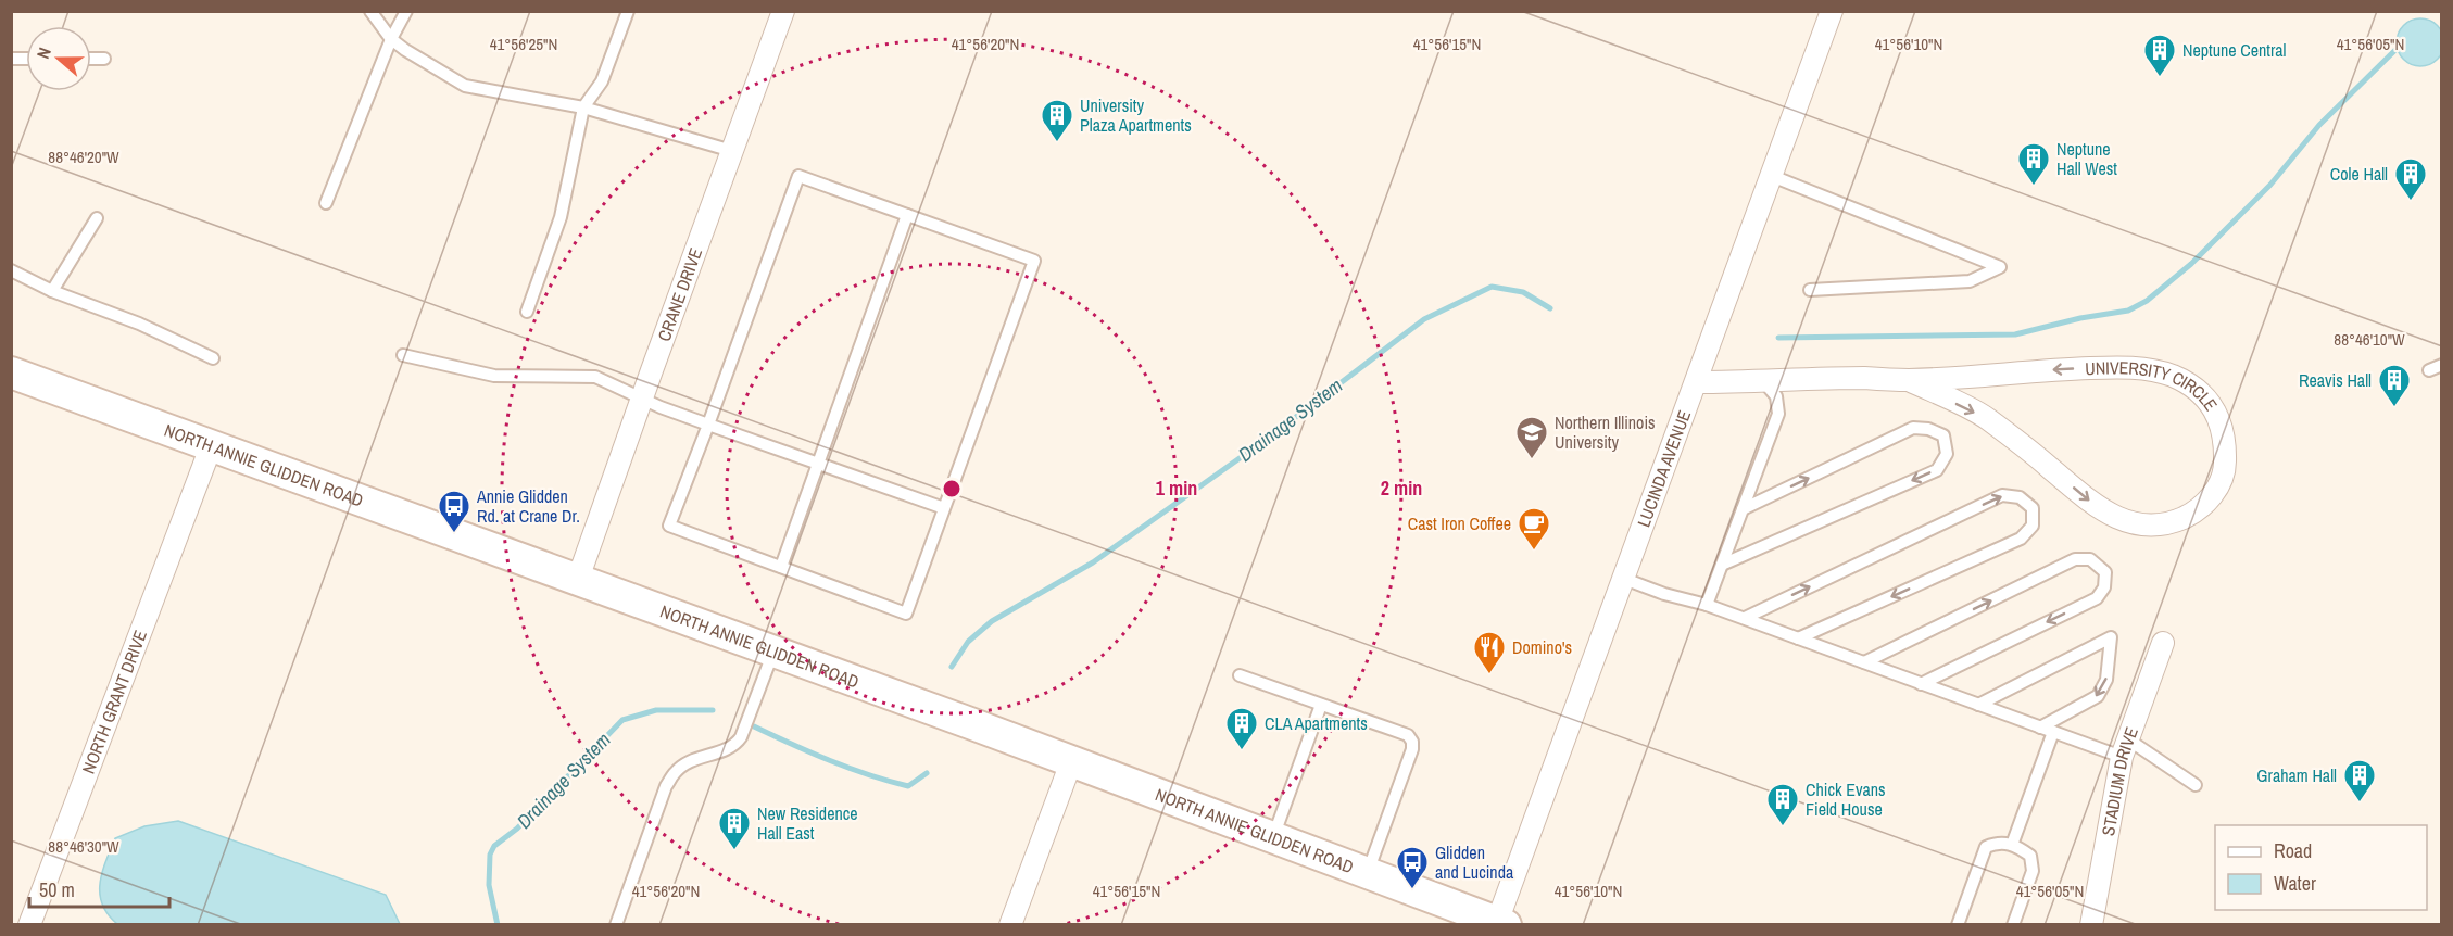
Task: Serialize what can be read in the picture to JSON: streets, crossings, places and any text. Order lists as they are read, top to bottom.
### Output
{
  "streets": {
    "main road": ["NORTH ANNIE GLIDDEN ROAD"],
    "street": [
      "CRANE DRIVE",
      "UNIVERSITY CIRCLE",
      "LUCINDA AVENUE",
      "NORTH GRANT DRIVE",
      "STADIUM DRIVE"
    ]
  },
  "crossings": [
    ["CRANE DRIVE", "NORTH ANNIE GLIDDEN ROAD"],
    ["UNIVERSITY CIRCLE", "LUCINDA AVENUE"],
    ["NORTH ANNIE GLIDDEN ROAD", "LUCINDA AVENUE"],
    ["NORTH ANNIE GLIDDEN ROAD", "NORTH GRANT DRIVE"]
  ],
  "water": ["Drainage System"],
  "places": {
    "building": [
      "Neptune Central",
      "University Plaza Apartments",
      "Neptune Hall West",
      "Cole Hall",
      "Reavis Hall",
      "CLA Apartments",
      "Graham Hall",
      "Chick Evans Field House",
      "New Residence Hall East"
    ],
    "school or university": ["Northern Illinois University"],
    "bus stop": ["Annie Glidden Rd. at Crane Dr.", "Glidden and Lucinda"],
    "cafe": ["Cast Iron Coffee"],
    "restaurant": ["Domino's"]
  },
  "legend": ["Road", "Water"],
  "scale_bar": "50 m",
  "north": "left",
  "coordinates": [
    "41°56'25\"N",
    "41°56'20\"N",
    "41°56'15\"N",
    "41°56'10\"N",
    "41°56'05\"N",
    "88°46'20\"W",
    "88°46'10\"W",
    "88°46'30\"W"
  ],
  "rings": ["1 min", "2 min"]
}
